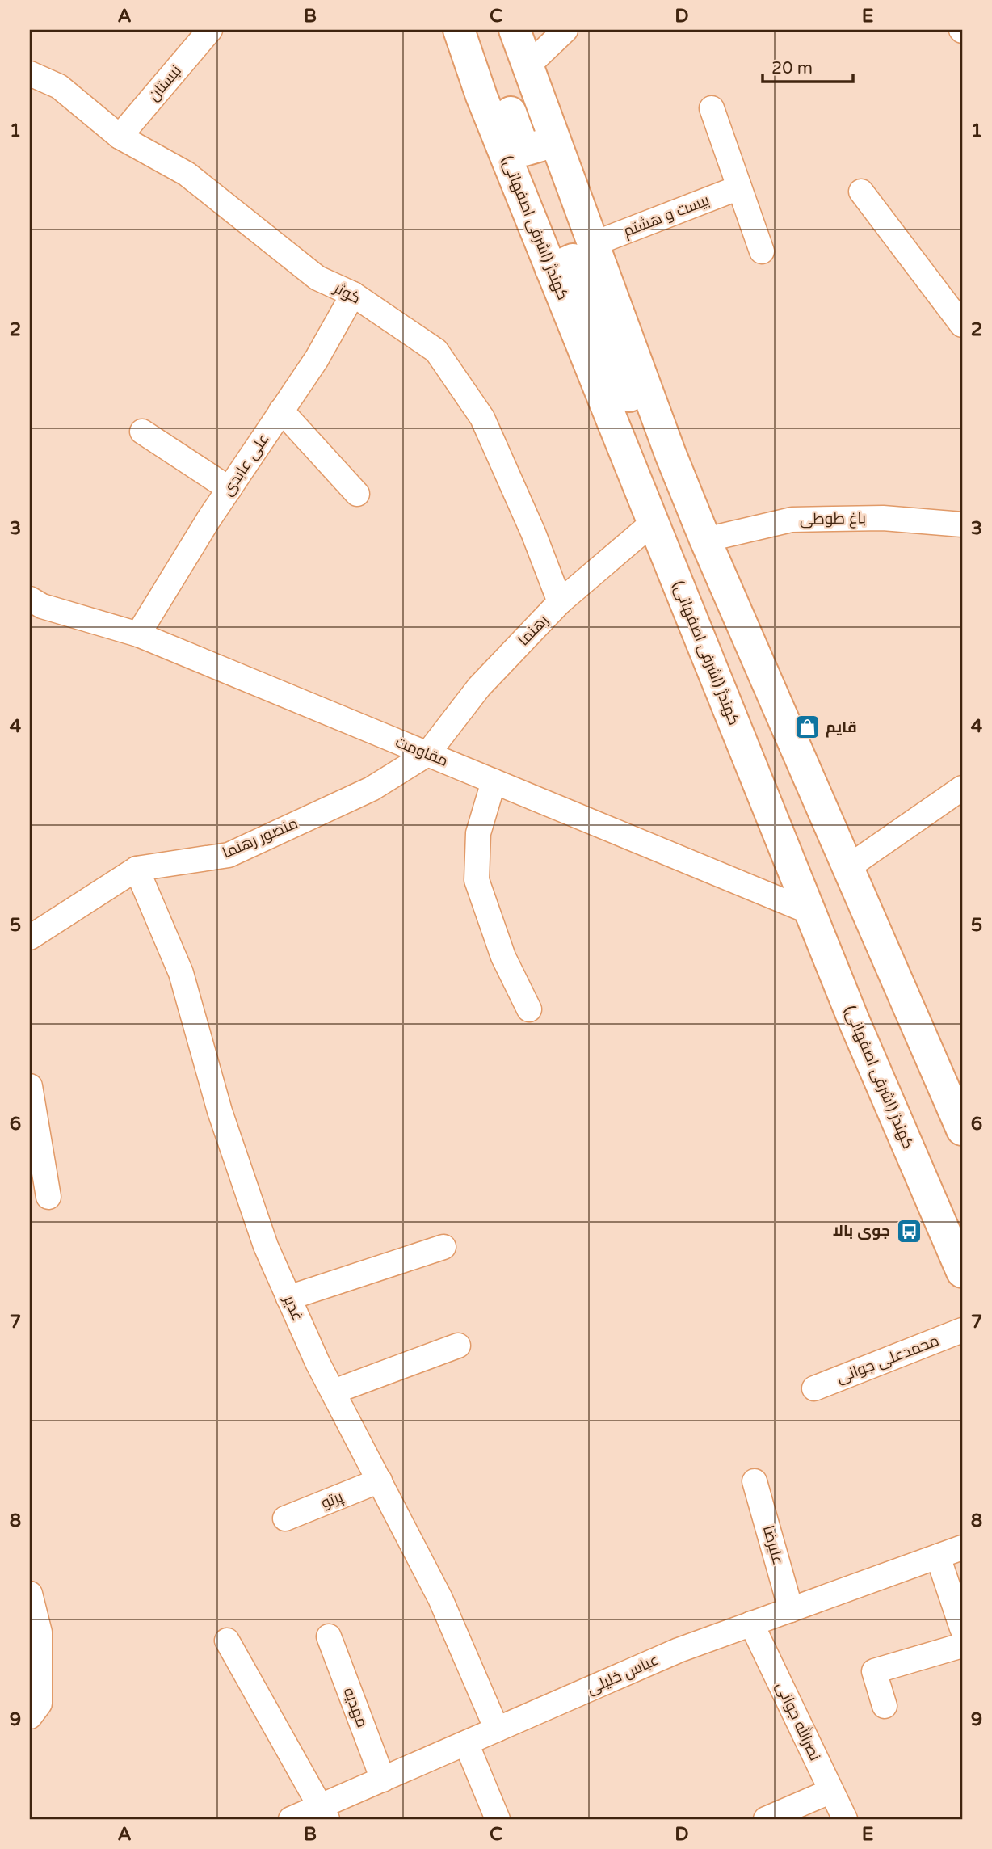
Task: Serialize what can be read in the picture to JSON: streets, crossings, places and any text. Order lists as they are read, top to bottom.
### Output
{
  "streets": {
    "main road": ["کهندژ (اشرفی اصفهانی)"],
    "street": [
      "نیستان",
      "بیست و هشتم",
      "کوثر",
      "علی عابدی",
      "باغ طوطی",
      "رهنما",
      "مقاومت",
      "منصور رهنما",
      "غدیر",
      "محمدعلی جوانی",
      "پرتو",
      "علیرضا",
      "عباس خلیلی",
      "مهدیه",
      "نصرالله جوانی"
    ]
  },
  "crossings": [
    ["نیستان", "کوثر"],
    ["کهندژ (اشرفی اصفهانی)", "رهنما"],
    ["کهندژ (اشرفی اصفهانی)", "مقاومت"],
    ["کوثر", "علی عابدی"],
    ["کوثر", "رهنما"],
    ["علی عابدی", "مقاومت"],
    ["رهنما", "مقاومت"],
    ["رهنما", "منصور رهنما"],
    ["مقاومت", "منصور رهنما"],
    ["منصور رهنما", "غدیر"],
    ["غدیر", "پرتو"],
    ["غدیر", "عباس خلیلی"],
    ["علیرضا", "عباس خلیلی"],
    ["عباس خلیلی", "مهدیه"],
    ["عباس خلیلی", "نصرالله جوانی"]
  ],
  "places": {
    "shop": ["قایم"],
    "bus stop": ["جوی بالا"]
  },
  "scale_bar": "20 m",
  "grid": {
    "columns": [
      "A",
      "B",
      "C",
      "D",
      "E"
    ],
    "rows": [
      "1",
      "2",
      "3",
      "4",
      "5",
      "6",
      "7",
      "8",
      "9"
    ]
  }
}
